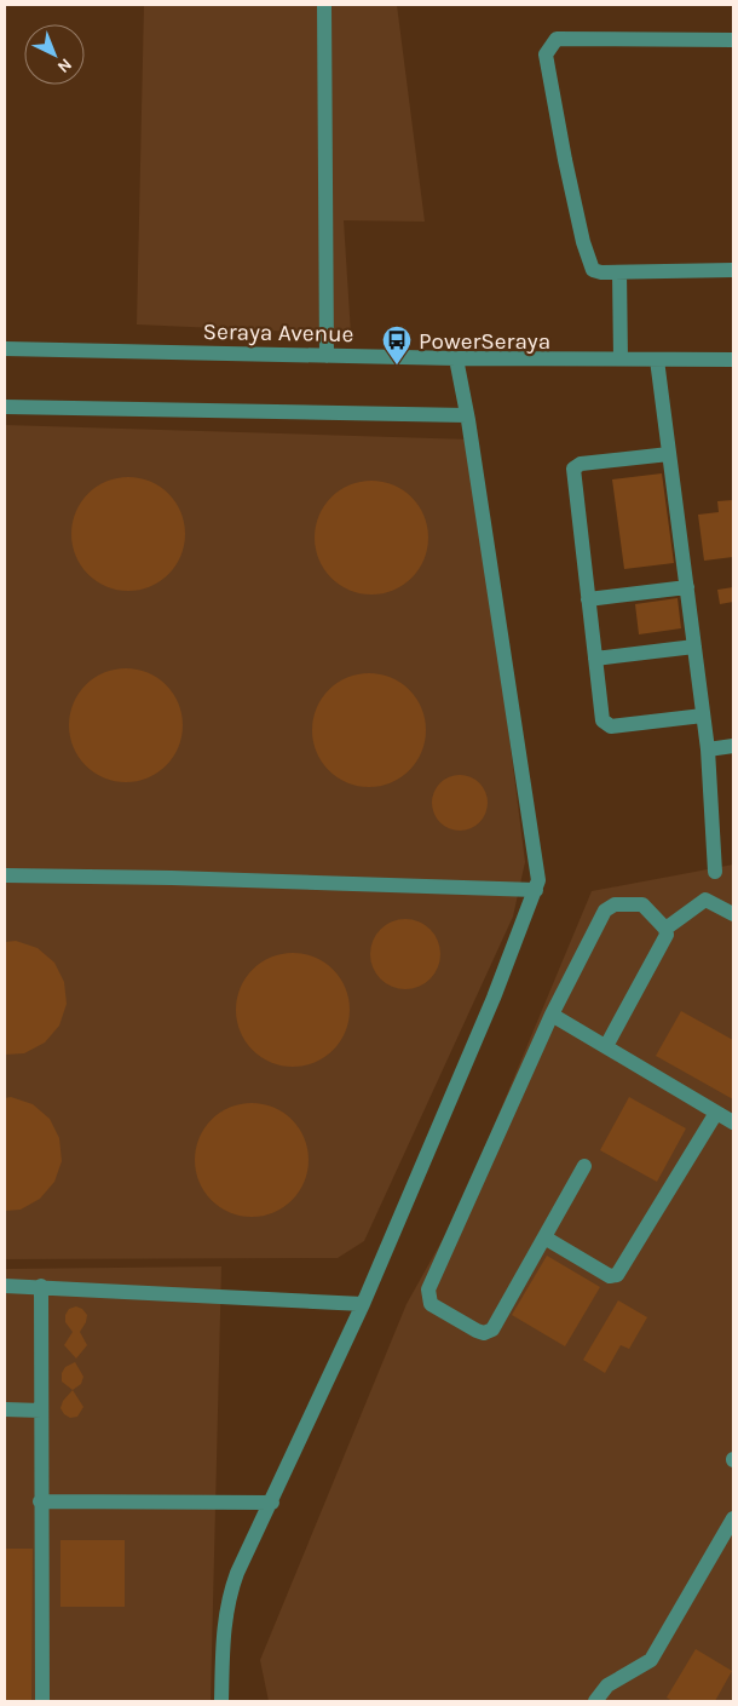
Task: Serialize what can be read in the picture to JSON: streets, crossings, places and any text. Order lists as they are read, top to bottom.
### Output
{
  "streets": {
    "street": ["Seraya Avenue"]
  },
  "places": {
    "bus stop": ["PowerSeraya"]
  },
  "north": "bottom right"
}
